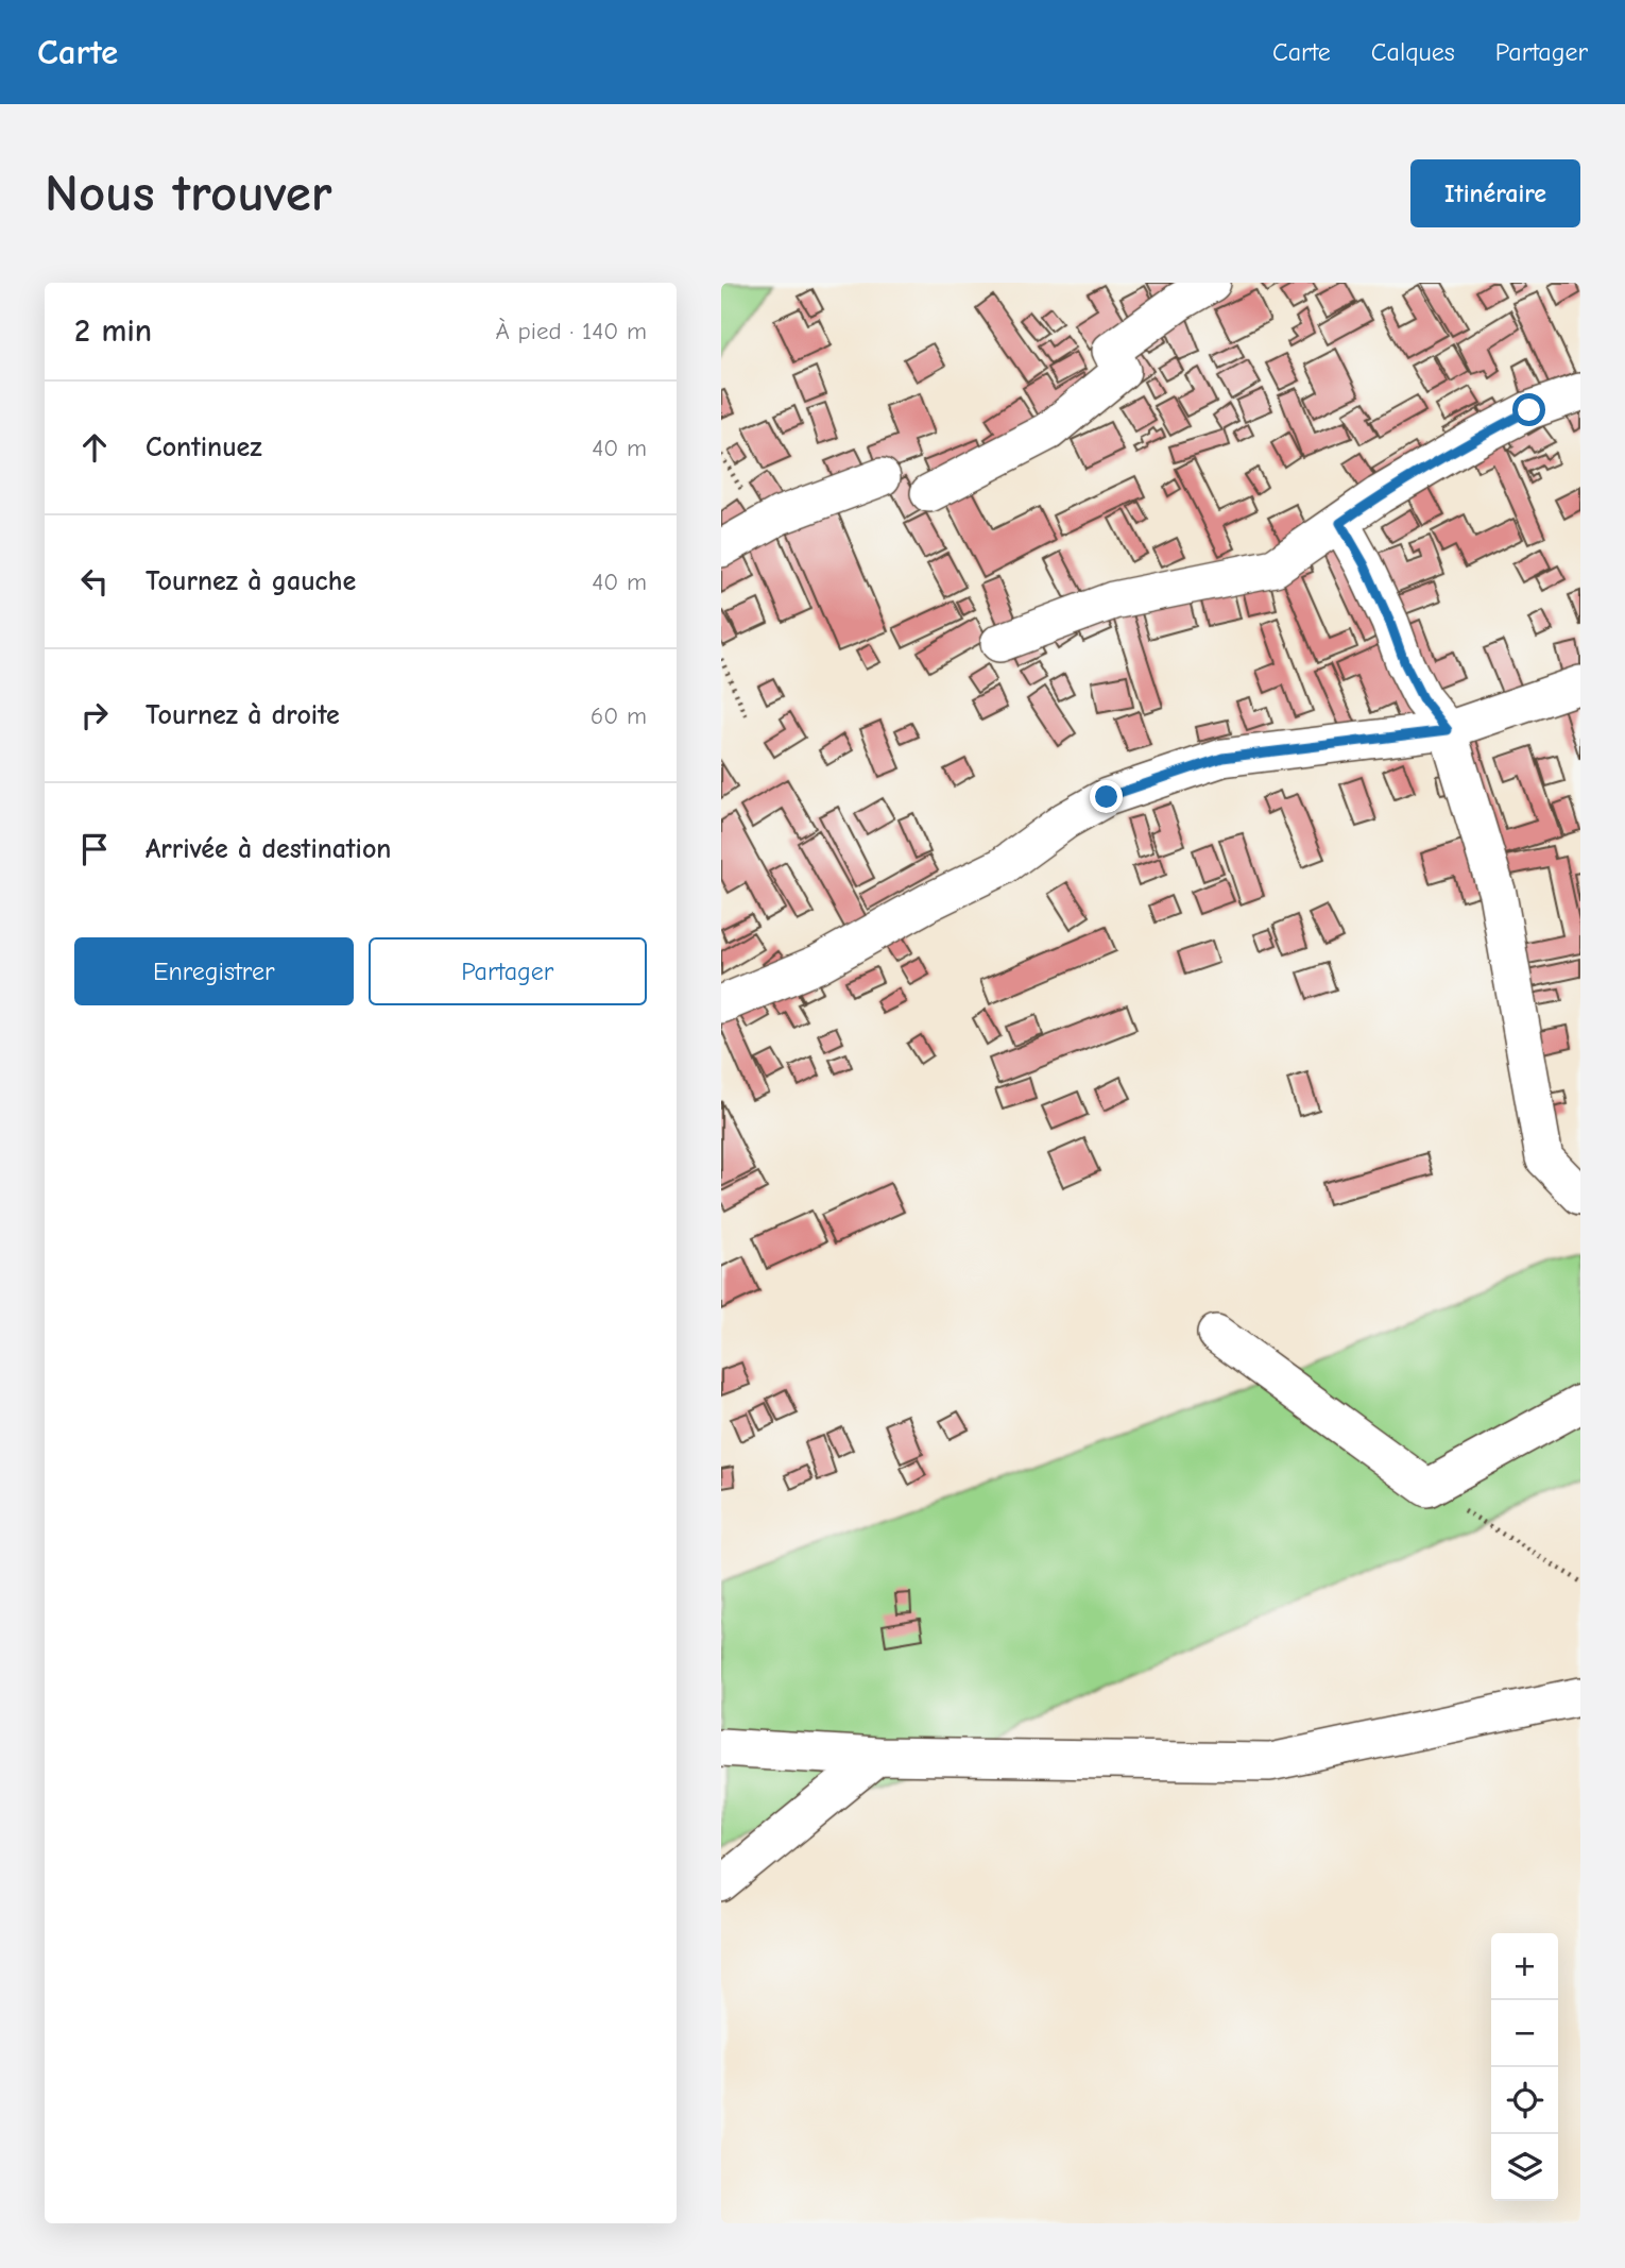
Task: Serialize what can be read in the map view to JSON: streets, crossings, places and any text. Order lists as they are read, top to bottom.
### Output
{
  "page": {
    "header": "Carte",
    "nav": ["Carte", "Calques", "Partager"],
    "buttons": [
      "Itinéraire",
      ["Enregistrer", "Partager"]
    ],
    "title": "Nous trouver",
    "heading": ["2 min", "À pied · 140 m"],
    "list": [
      ["Continuez", "40 m"],
      ["Tournez à gauche", "40 m"],
      ["Tournez à droite", "60 m"],
      "Arrivée à destination"
    ],
    "map_buttons": ["+", "−"]
  }
}
